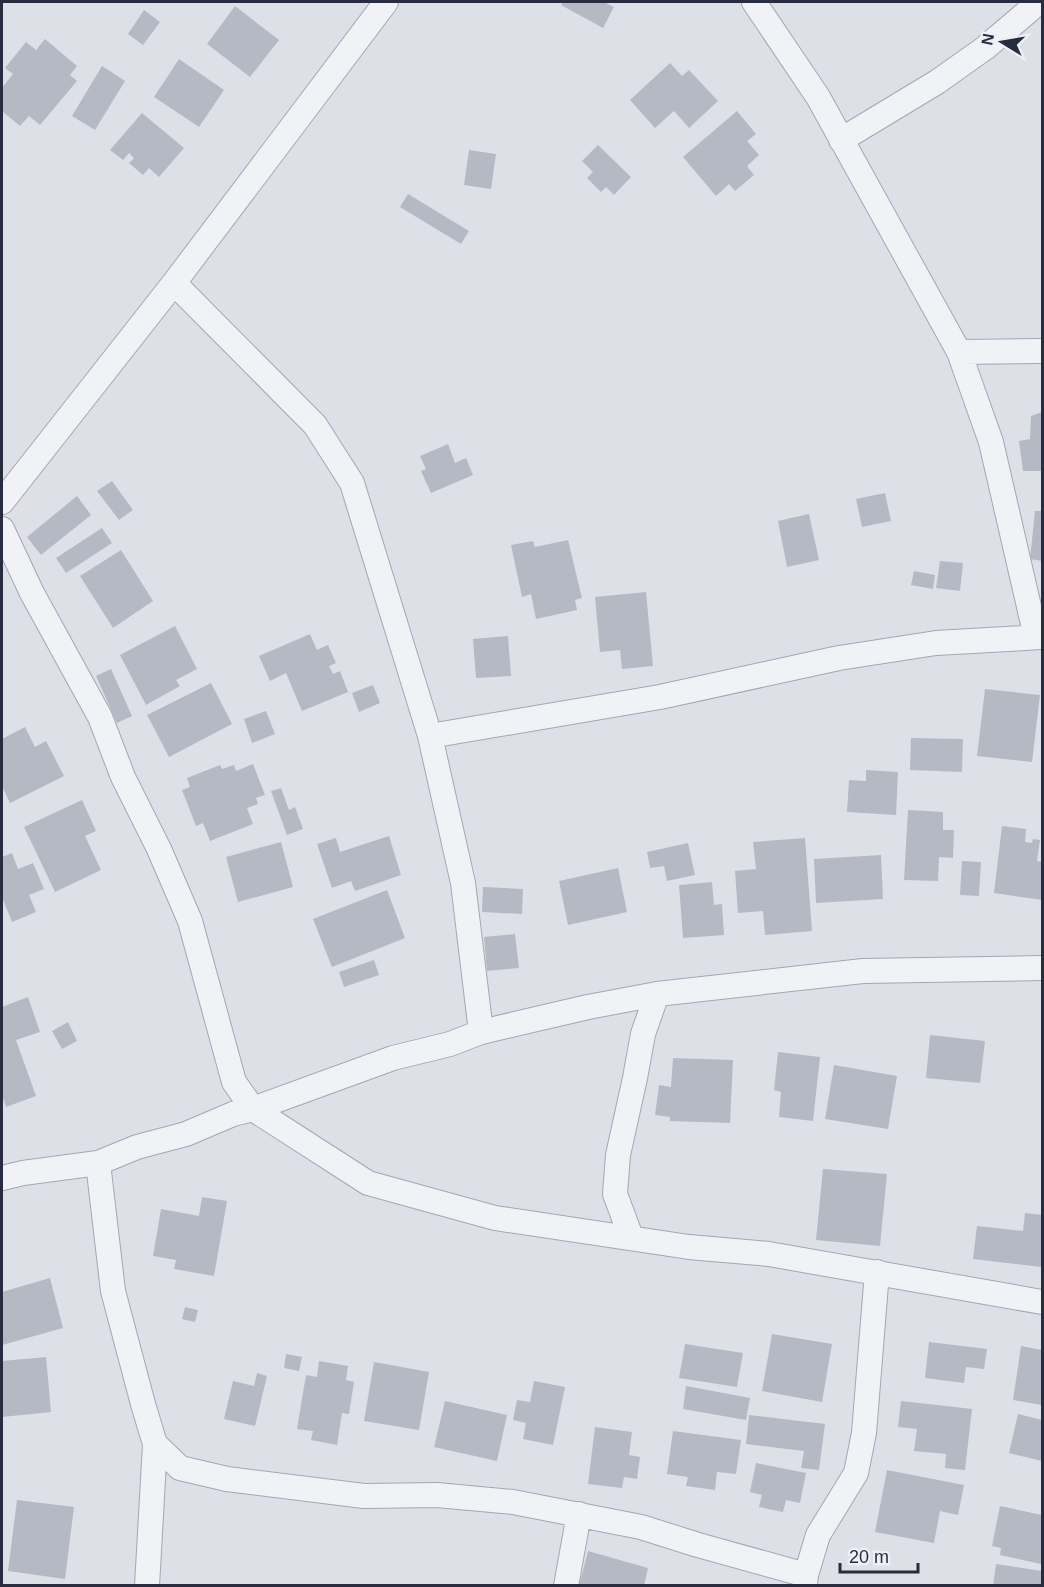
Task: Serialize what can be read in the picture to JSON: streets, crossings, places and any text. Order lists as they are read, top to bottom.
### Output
{
  "scale_bar": "20 m",
  "north": "left"
}
